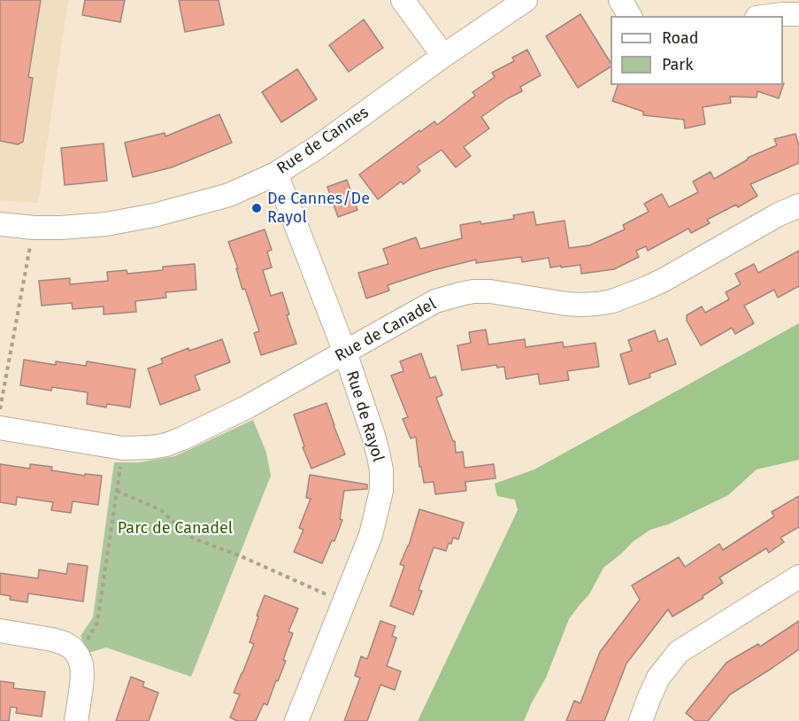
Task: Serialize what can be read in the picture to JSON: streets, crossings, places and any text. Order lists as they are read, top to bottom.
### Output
{
  "streets": {
    "street": ["Rue de Cannes", "Rue de Canadel", "Rue de Rayol"]
  },
  "crossings": [
    ["Rue de Cannes", "Rue de Rayol"],
    ["Rue de Canadel", "Rue de Rayol"]
  ],
  "parks": ["Parc de Canadel"],
  "places": ["De Cannes/De Rayol"],
  "legend": ["Road", "Park"]
}
